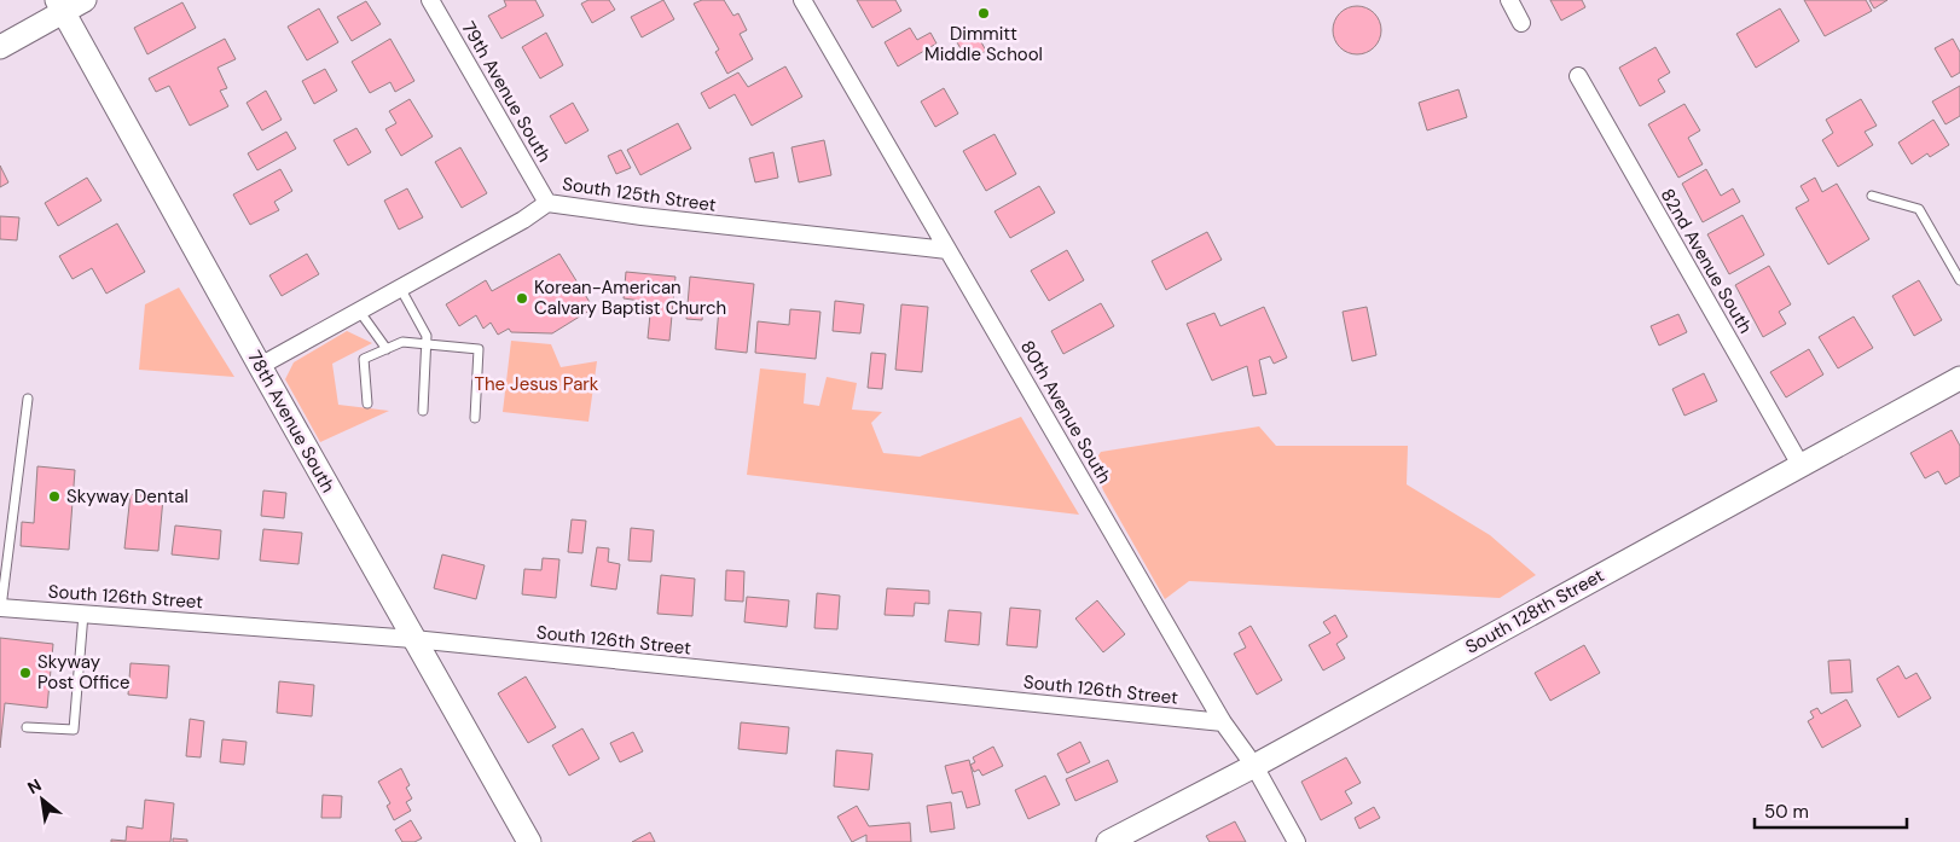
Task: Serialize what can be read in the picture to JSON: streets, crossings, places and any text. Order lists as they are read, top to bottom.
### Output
{
  "streets": {
    "street": [
      "79th Avenue South",
      "South 125th Street",
      "82nd Avenue South",
      "80th Avenue South",
      "78th Avenue South",
      "South 126th Street",
      "South 128th Street"
    ]
  },
  "crossings": [
    ["79th Avenue South", "South 125th Street"],
    ["South 125th Street", "80th Avenue South"],
    ["South 125th Street", "78th Avenue South"],
    ["82nd Avenue South", "South 128th Street"],
    ["80th Avenue South", "South 126th Street"],
    ["80th Avenue South", "South 128th Street"],
    ["78th Avenue South", "South 126th Street"]
  ],
  "parks": ["The Jesus Park"],
  "places": [
    "Dimmitt Middle School",
    "Korean-American Calvary Baptist Church",
    "Skyway Dental",
    "Skyway Post Office"
  ],
  "scale_bar": "50 m",
  "north": "top left"
}
